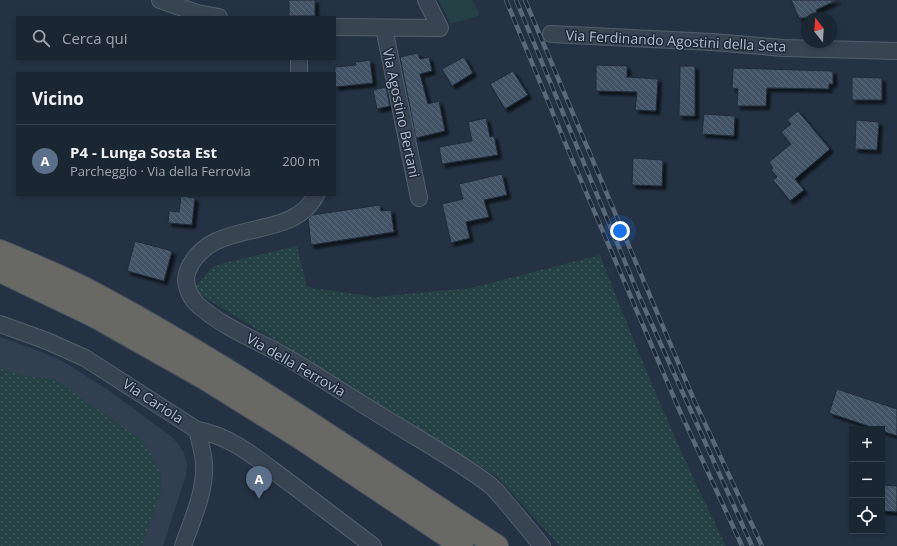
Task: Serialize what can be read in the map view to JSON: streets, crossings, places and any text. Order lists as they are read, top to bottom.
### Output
{
  "streets": {
    "street": [
      "Via Ferdinando Agostini della Seta",
      "Via Agostino Bertani",
      "Via della Ferrovia",
      "Via Cariola"
    ]
  },
  "north": "top",
  "page": {
    "search": "Cerca qui",
    "heading": "Vicino",
    "list": [
      {
        "mark": "A",
        "name": "P4 - Lunga Sosta Est",
        "note": "Parcheggio · Via della Ferrovia",
        "value": "200 m"
      }
    ],
    "map_buttons": ["+", "−"],
    "pins": "A"
  }
}
